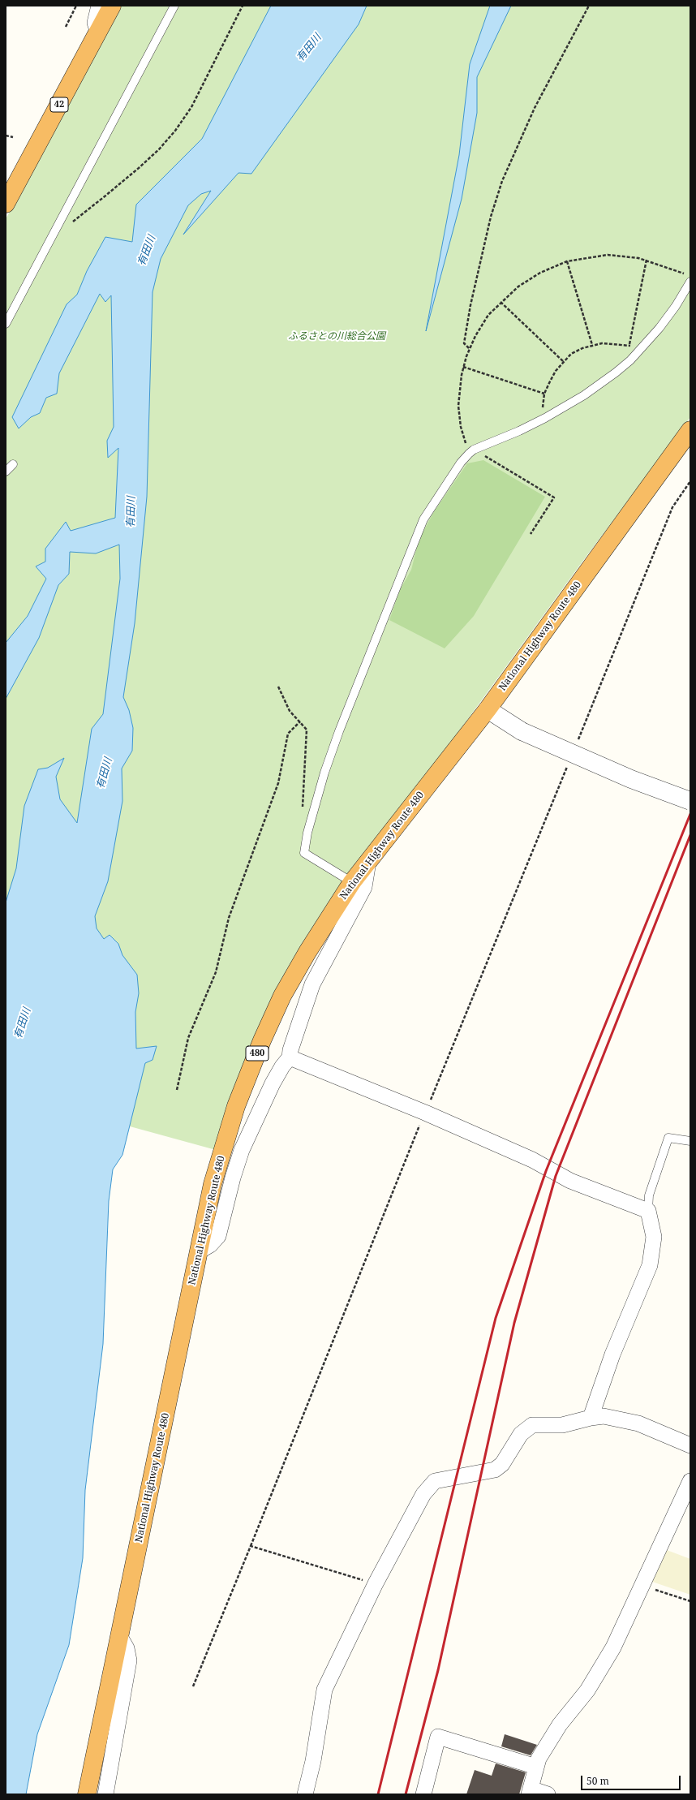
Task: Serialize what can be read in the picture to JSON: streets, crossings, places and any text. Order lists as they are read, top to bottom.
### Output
{
  "streets": {
    "highway": ["42", "National Highway Route 480", "480"]
  },
  "water": ["有田川"],
  "parks": ["ふるさとの川総合公園"],
  "scale_bar": "50 m"
}
